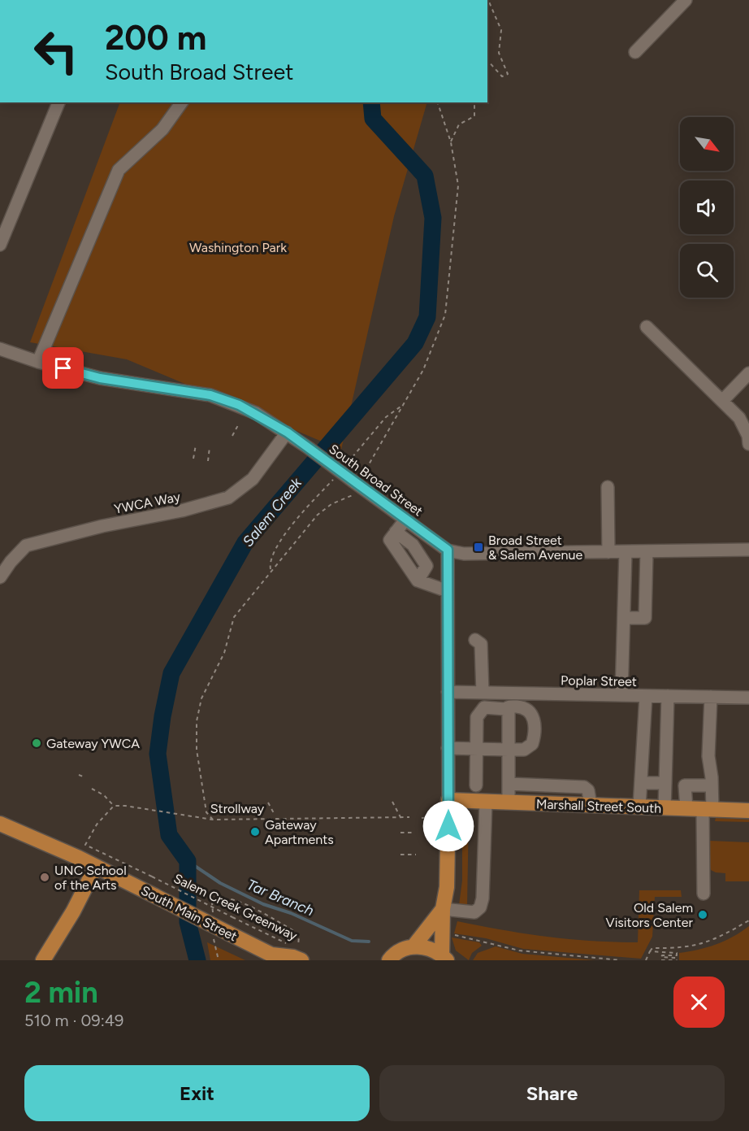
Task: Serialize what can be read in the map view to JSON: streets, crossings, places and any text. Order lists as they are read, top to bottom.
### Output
{
  "streets": {
    "main road": ["Marshall Street South", "South Main Street"],
    "street": ["South Broad Street", "YWCA Way", "Poplar Street"],
    "path": ["Strollway", "Salem Creek Greenway"]
  },
  "crossings": [
    ["South Broad Street", "YWCA Way"],
    ["Strollway", "Salem Creek Greenway"],
    ["Salem Creek Greenway", "South Main Street"]
  ],
  "water": ["Salem Creek", "Tar Branch"],
  "parks": ["Washington Park"],
  "places": {
    "transit": ["Broad Street & Salem Avenue"],
    "other": [
      "Gateway YWCA",
      "Gateway Apartments",
      "UNC School of the Arts",
      "Old Salem Visitors Center"
    ]
  },
  "north": "bottom right",
  "page": {
    "turn": ["200 m", "South Broad Street"],
    "heading": ["2 min", "510 m · 09:49"],
    "buttons": ["Exit", "Share"]
  }
}
